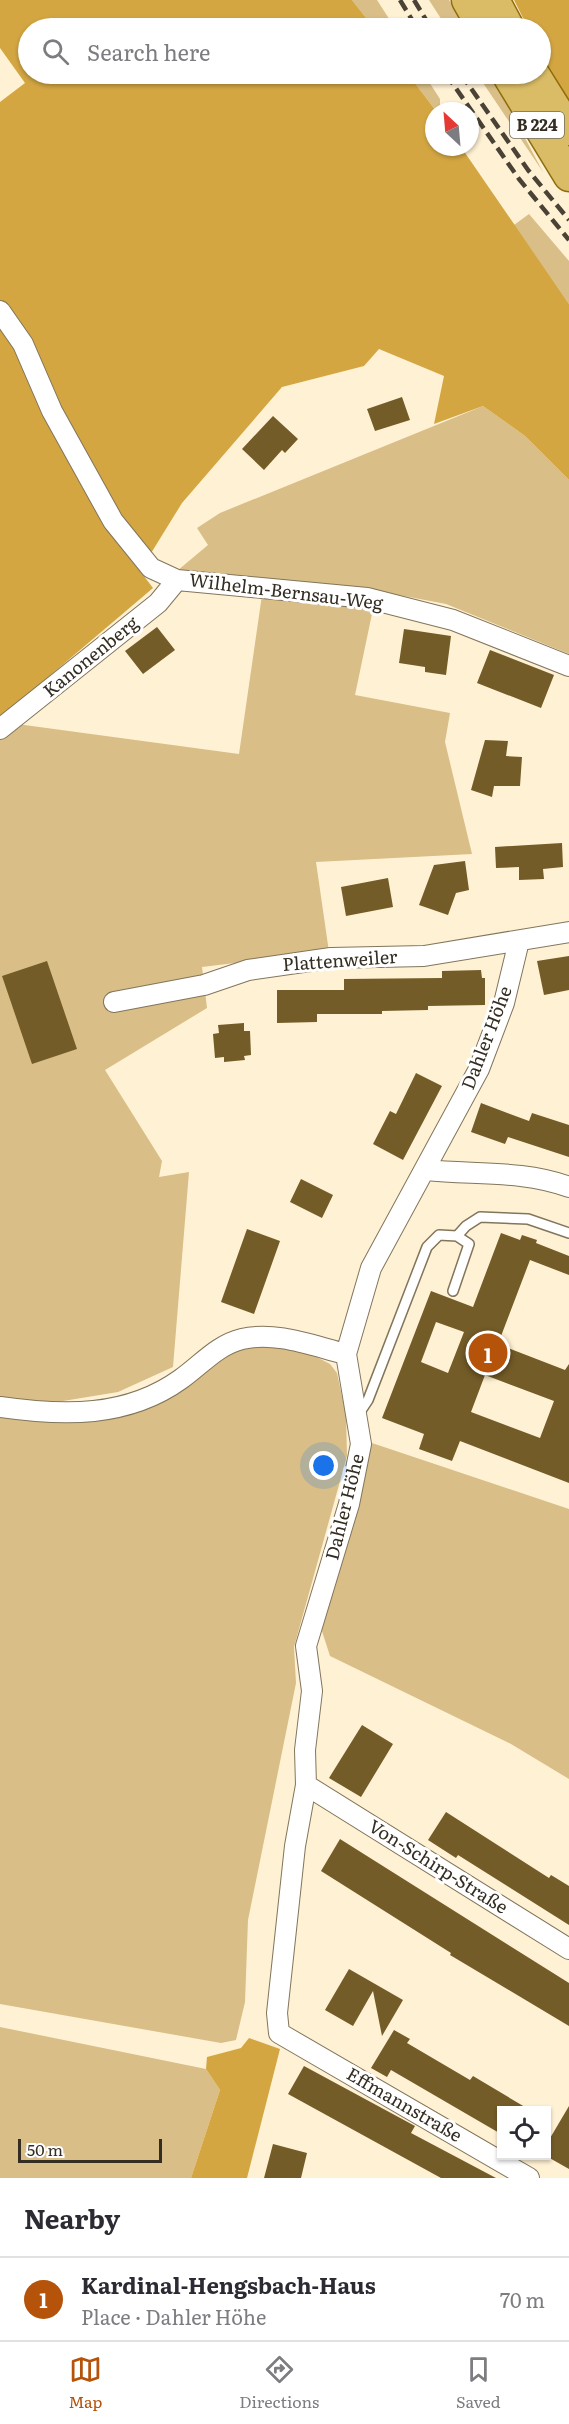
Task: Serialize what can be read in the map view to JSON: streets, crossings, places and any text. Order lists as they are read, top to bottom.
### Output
{
  "streets": {
    "main road": ["B 224"],
    "street": [
      "Wilhelm-Bernsau-Weg",
      "Kanonenberg",
      "Plattenweiler",
      "Dahler Höhe",
      "Von-Schirp-Straße",
      "Effmannstraße"
    ]
  },
  "crossings": [
    ["Wilhelm-Bernsau-Weg", "Kanonenberg"],
    ["Plattenweiler", "Dahler Höhe"],
    ["Dahler Höhe", "Von-Schirp-Straße"],
    ["Dahler Höhe", "Effmannstraße"]
  ],
  "scale_bar": "50 m",
  "north": "top left",
  "page": {
    "search": "Search here",
    "pins": "1",
    "scale": "50 m",
    "heading": "Nearby",
    "list": [
      {
        "mark": "1",
        "name": "Kardinal-Hengsbach-Haus",
        "note": "Place · Dahler Höhe",
        "value": "70 m"
      }
    ],
    "nav": ["Map", "Directions", "Saved"]
  }
}
